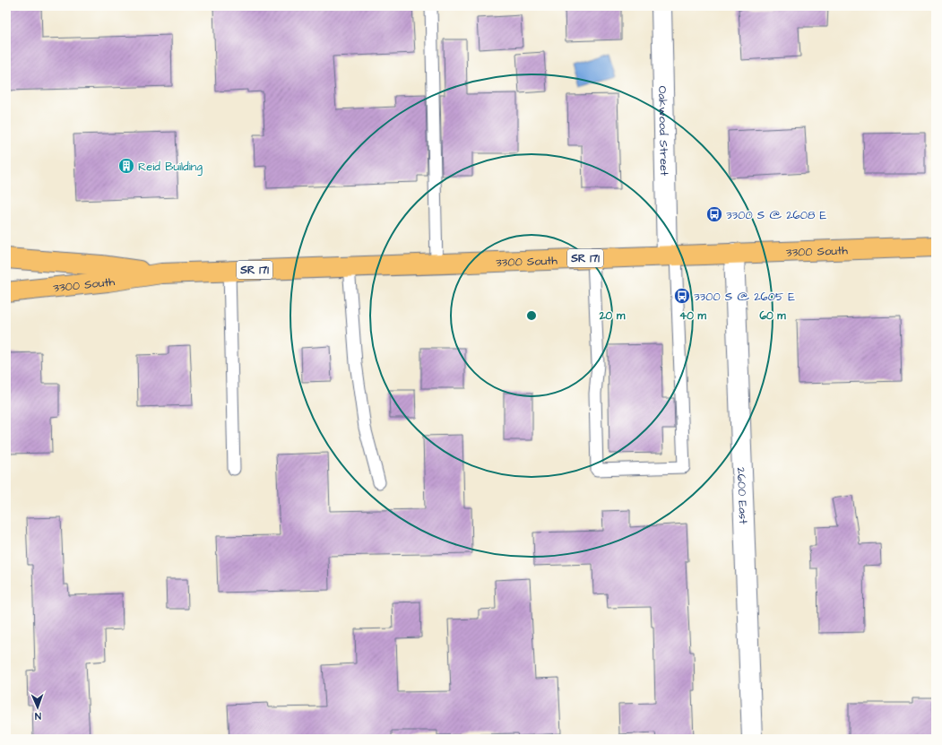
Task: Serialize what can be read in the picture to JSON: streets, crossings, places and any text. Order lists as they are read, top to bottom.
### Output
{
  "streets": {
    "main road": ["3300 South", "SR 171"],
    "street": ["Oakwood Street", "2600 East"]
  },
  "crossings": [
    ["Oakwood Street", "3300 South"],
    ["3300 South", "2600 East"]
  ],
  "places": {
    "building": ["Reid Building"],
    "bus stop": ["3300 S @ 2608 E", "3300 S @ 2605 E"]
  },
  "north": "bottom",
  "rings": ["20 m", "40 m", "60 m"]
}
